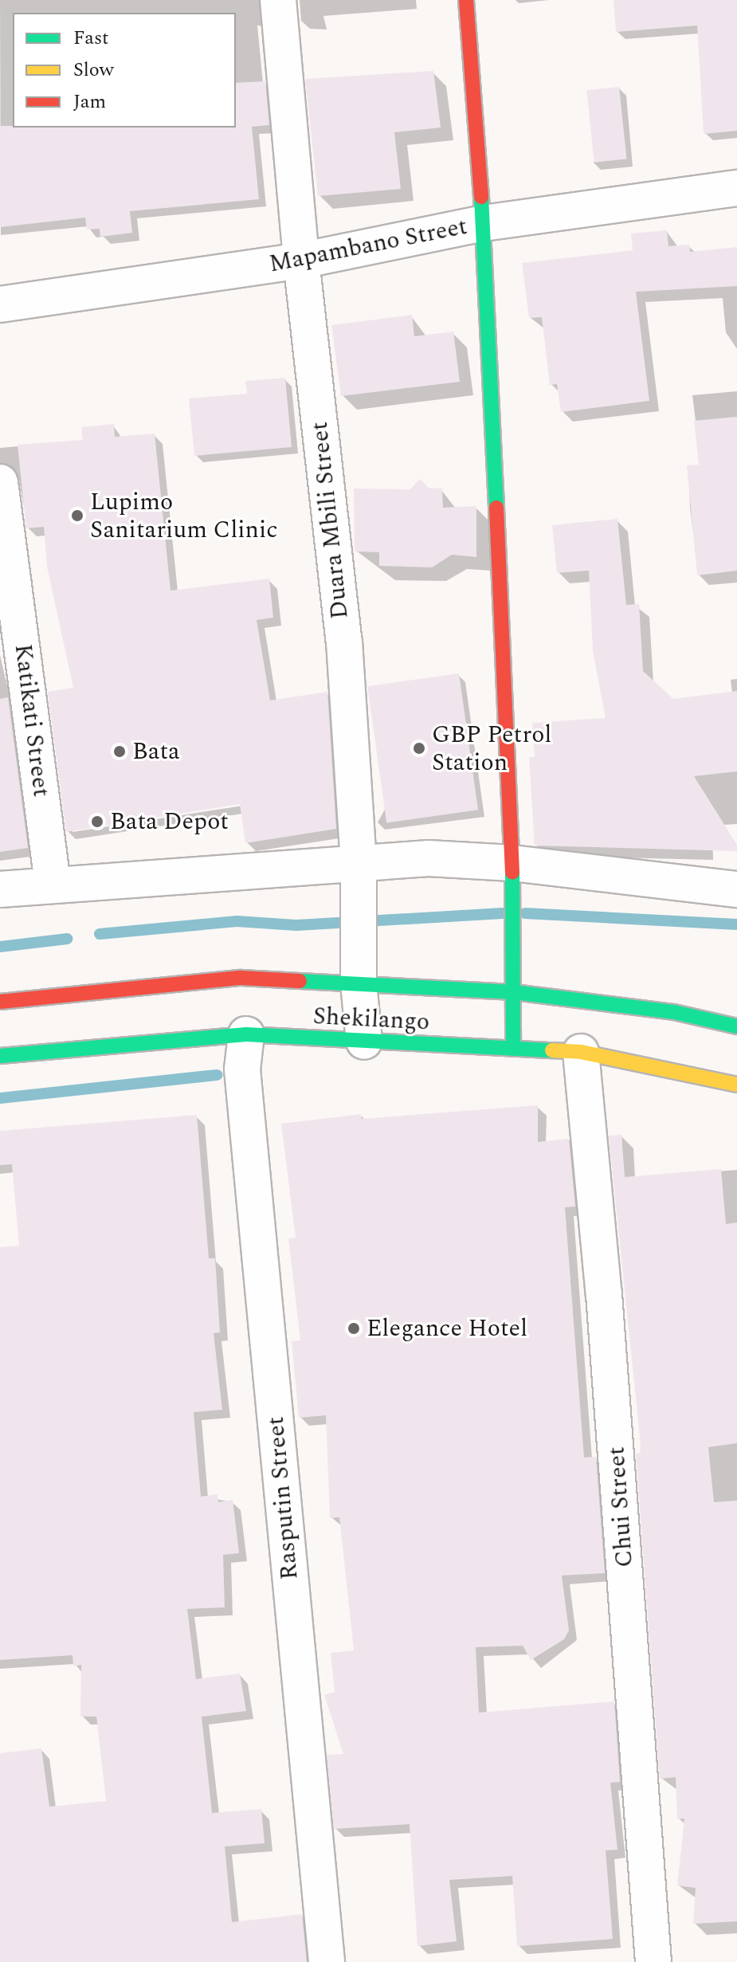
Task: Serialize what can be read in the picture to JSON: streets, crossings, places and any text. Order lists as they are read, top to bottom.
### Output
{
  "streets": {
    "main road": ["Shekilango"],
    "street": [
      "Mapambano Street",
      "Duara Mbili Street",
      "Katikati Street",
      "Rasputin Street",
      "Chui Street"
    ]
  },
  "crossings": [
    ["Mapambano Street", "Duara Mbili Street"],
    ["Duara Mbili Street", "Shekilango"],
    ["Shekilango", "Rasputin Street"],
    ["Shekilango", "Chui Street"]
  ],
  "places": [
    "Lupimo Sanitarium Clinic",
    "GBP Petrol Station",
    "Bata",
    "Bata Depot",
    "Elegance Hotel"
  ],
  "legend": ["Fast", "Slow", "Jam"]
}
